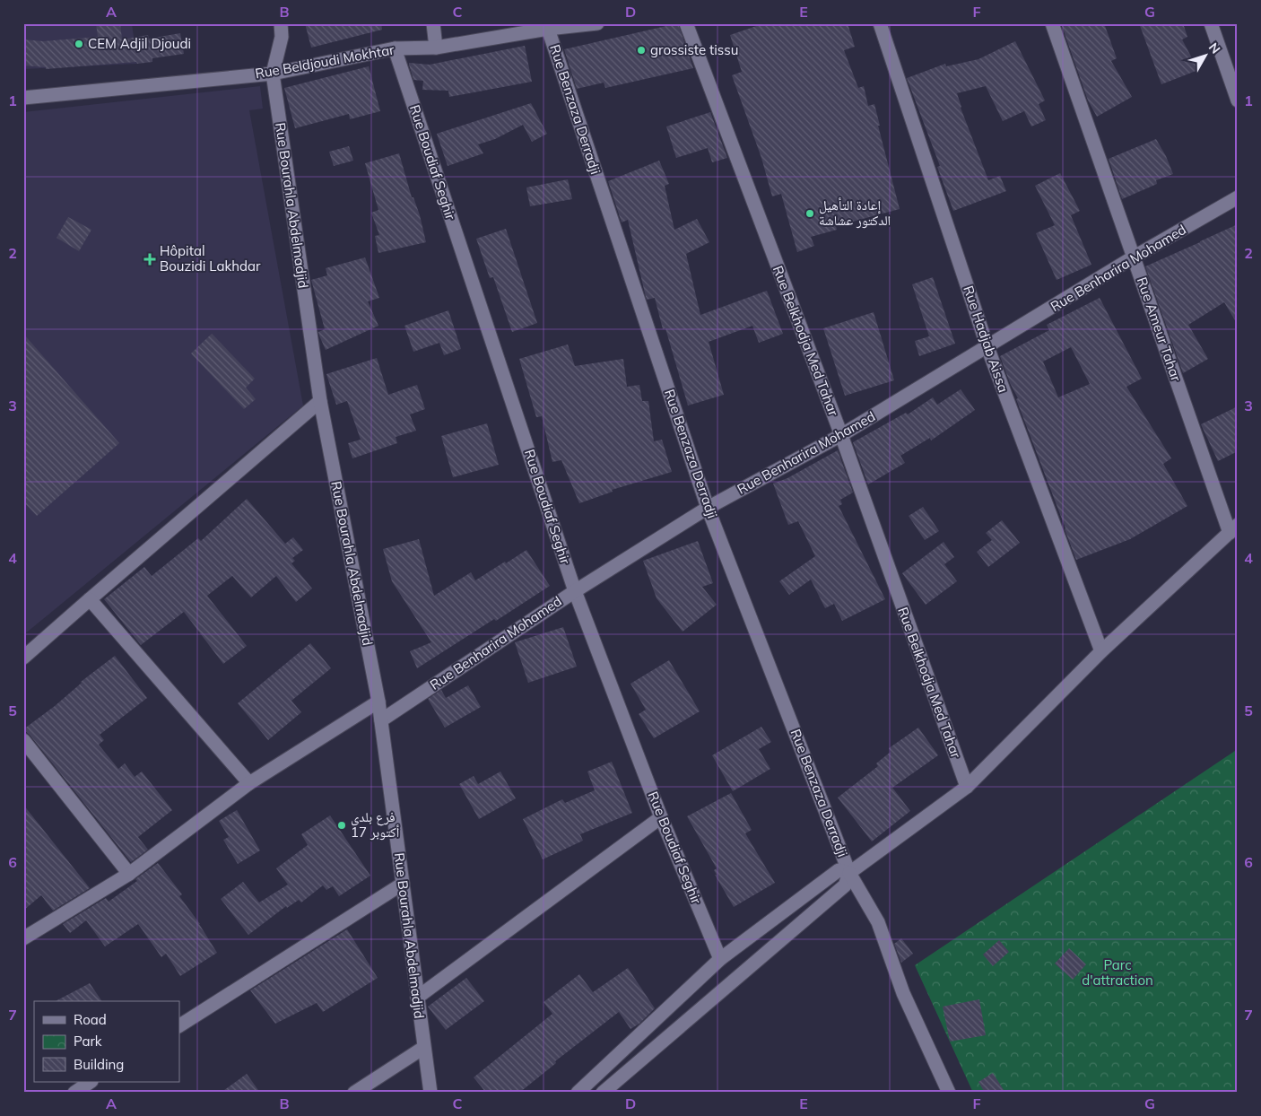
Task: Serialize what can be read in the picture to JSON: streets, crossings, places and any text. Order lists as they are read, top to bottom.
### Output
{
  "streets": {
    "street": [
      "Rue Beldjoudi Mokhtar",
      "Rue Benzaza Derradji",
      "Rue Boudiaf Seghir",
      "Rue Bourahla Abdelmadjid",
      "Rue Benharira Mohamed",
      "Rue Ameur Tahar",
      "Rue Hadjab Aissa",
      "Rue Belkhodja Med Tahar"
    ]
  },
  "crossings": [
    ["Rue Beldjoudi Mokhtar", "Rue Benzaza Derradji"],
    ["Rue Beldjoudi Mokhtar", "Rue Boudiaf Seghir"],
    ["Rue Beldjoudi Mokhtar", "Rue Bourahla Abdelmadjid"],
    ["Rue Benzaza Derradji", "Rue Benharira Mohamed"],
    ["Rue Boudiaf Seghir", "Rue Benharira Mohamed"],
    ["Rue Bourahla Abdelmadjid", "Rue Benharira Mohamed"],
    ["Rue Benharira Mohamed", "Rue Ameur Tahar"],
    ["Rue Benharira Mohamed", "Rue Hadjab Aissa"],
    ["Rue Benharira Mohamed", "Rue Belkhodja Med Tahar"]
  ],
  "parks": ["Parc d'attraction"],
  "places": {
    "other": [
      "CEM Adjil Djoudi",
      "grossiste tissu",
      "إعادة التأهيل الدكتور عشاشة",
      "فرع بلدي 17 أكتوبر"
    ],
    "health": ["Hôpital Bouzidi Lakhdar"]
  },
  "legend": ["Road", "Park", "Building"],
  "north": "top right",
  "grid": {
    "columns": [
      "A",
      "B",
      "C",
      "D",
      "E",
      "F",
      "G"
    ],
    "rows": [
      "1",
      "2",
      "3",
      "4",
      "5",
      "6",
      "7"
    ]
  }
}
